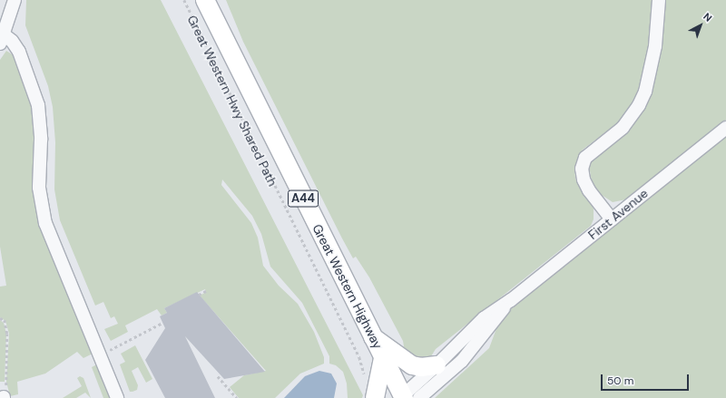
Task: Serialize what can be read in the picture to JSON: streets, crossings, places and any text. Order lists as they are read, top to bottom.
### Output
{
  "streets": {
    "highway": ["A44", "Great Western Highway"],
    "street": ["First Avenue"],
    "path": ["Great Western Hwy Shared Path"]
  },
  "crossings": [
    ["First Avenue", "Great Western Highway"]
  ],
  "scale_bar": "50 m",
  "north": "top right"
}
